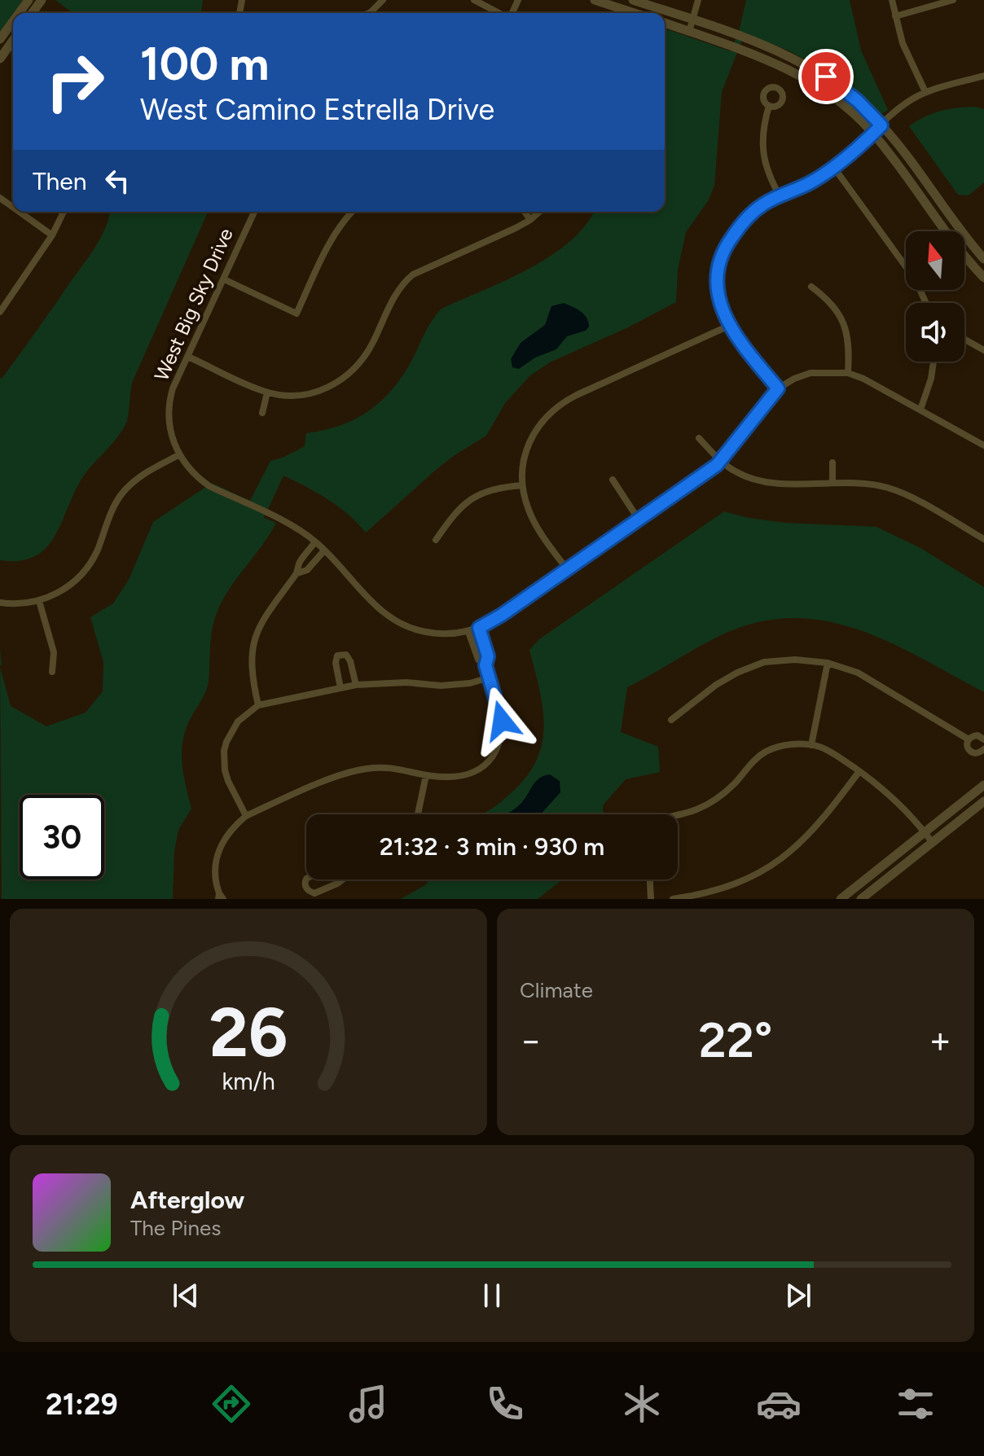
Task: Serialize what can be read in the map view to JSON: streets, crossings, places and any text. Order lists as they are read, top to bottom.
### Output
{
  "streets": {
    "street": ["West Big Sky Drive"]
  },
  "north": "top",
  "page": {
    "turn": ["100 m", "West Camino Estrella Drive"],
    "then": "Then",
    "limit": "30",
    "trip": "21:32 · 3 min · 930 m",
    "tile": "Climate",
    "heat": ["−", "22°", "+"],
    "song": ["Afterglow", "The Pines"],
    "tabs": "21:29",
    "gauge": ["26", "km/h"]
  }
}
